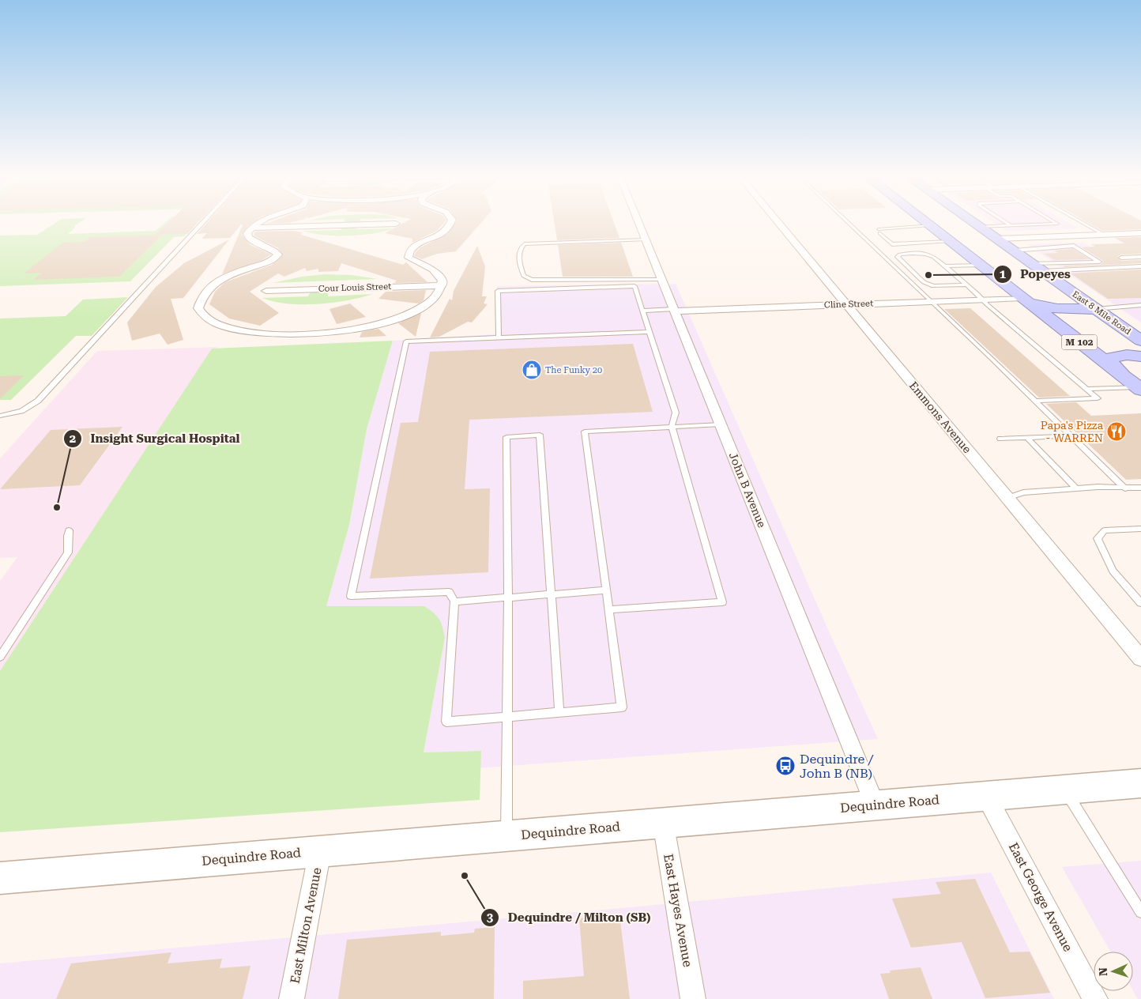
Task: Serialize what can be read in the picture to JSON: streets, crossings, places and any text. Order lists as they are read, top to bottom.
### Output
{
  "streets": {
    "highway": ["East 8 Mile Road", "M 102"],
    "main road": ["Dequindre Road"],
    "street": [
      "Cour Louis Street",
      "Cline Street",
      "Emmons Avenue",
      "John B Avenue",
      "East George Avenue",
      "East Hayes Avenue",
      "East Milton Avenue"
    ]
  },
  "crossings": [
    ["Cline Street", "M 102"],
    ["Cline Street", "Emmons Avenue"],
    ["Cline Street", "John B Avenue"],
    ["John B Avenue", "Dequindre Road"],
    ["Dequindre Road", "East George Avenue"],
    ["Dequindre Road", "East Hayes Avenue"],
    ["Dequindre Road", "East Milton Avenue"]
  ],
  "places": {
    "other": ["Popeyes", "Insight Surgical Hospital", "Dequindre / Milton (SB)"],
    "shop": ["The Funky 20"],
    "restaurant": ["Papa's Pizza - WARREN"],
    "bus stop": ["Dequindre / John B (NB)"]
  },
  "north": "left"
}
